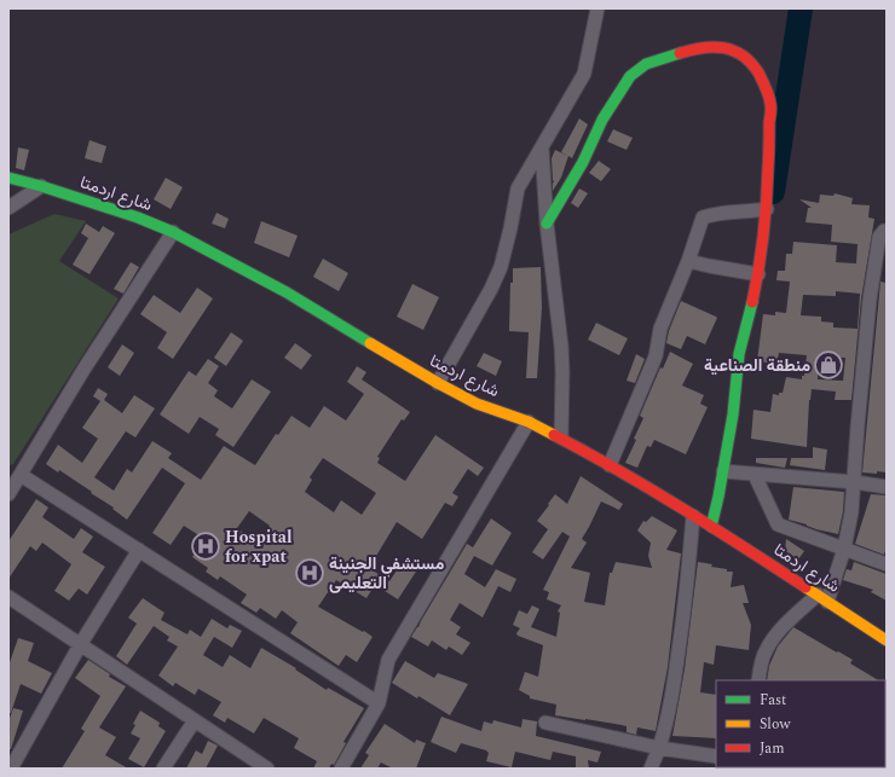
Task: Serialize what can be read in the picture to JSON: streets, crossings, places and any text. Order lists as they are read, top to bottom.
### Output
{
  "streets": {
    "main road": ["شارع اردمتا"]
  },
  "places": {
    "shop": ["منطقة الصناعية"],
    "hospital": ["Hospital for xpat", "مستشفي الجنينة التعليمى"]
  },
  "legend": ["Fast", "Slow", "Jam"]
}
